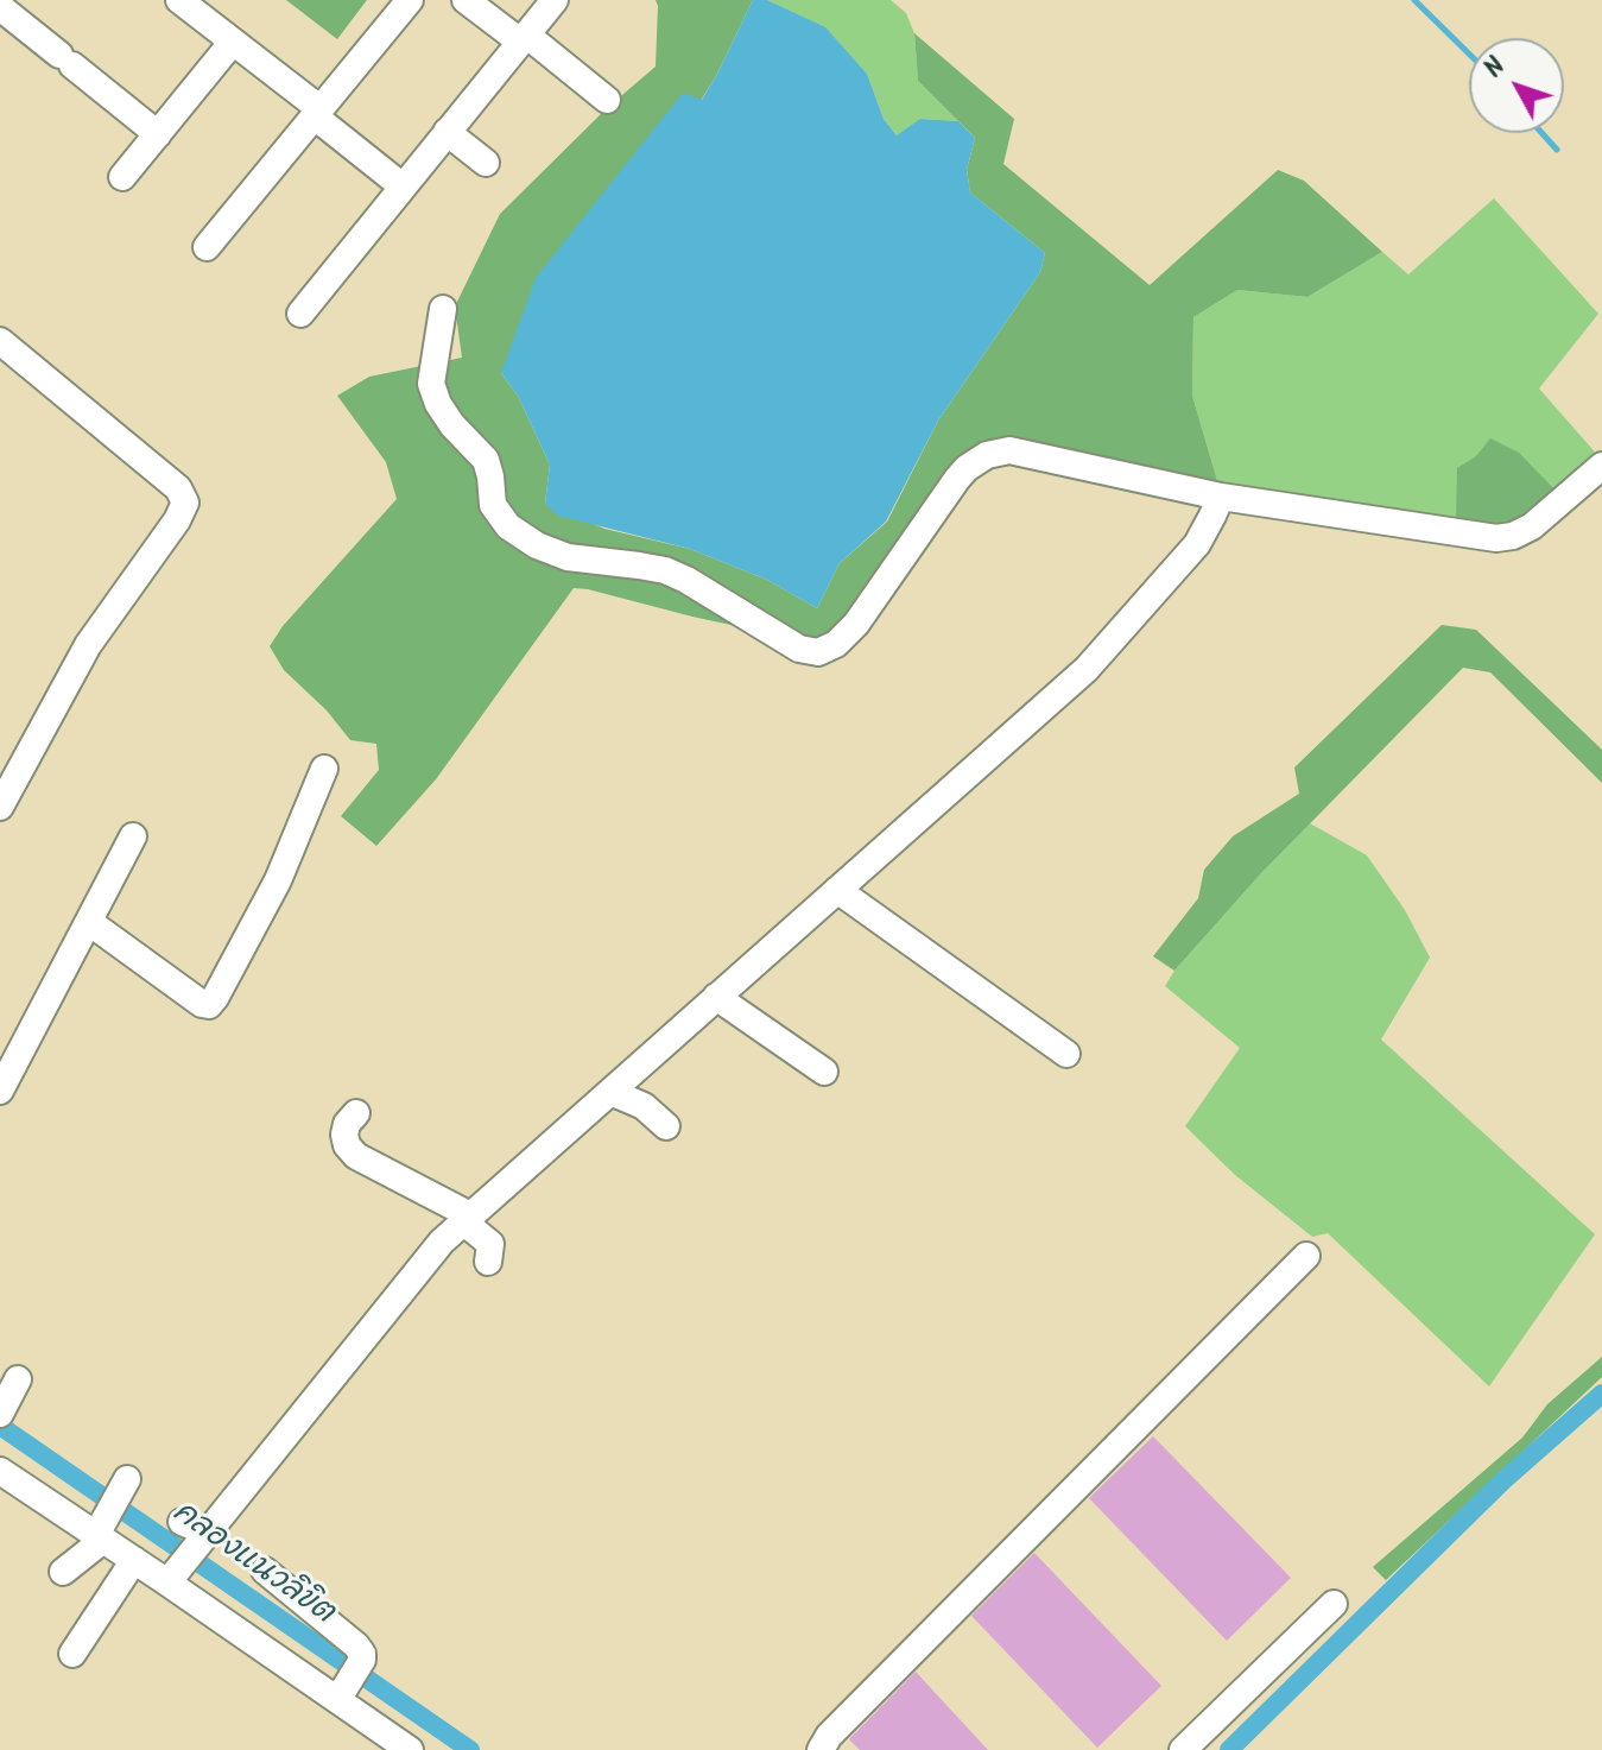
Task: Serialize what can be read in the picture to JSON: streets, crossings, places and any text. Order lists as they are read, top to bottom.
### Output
{
  "water": ["คลองแนวลิขิต"],
  "north": "top left"
}
